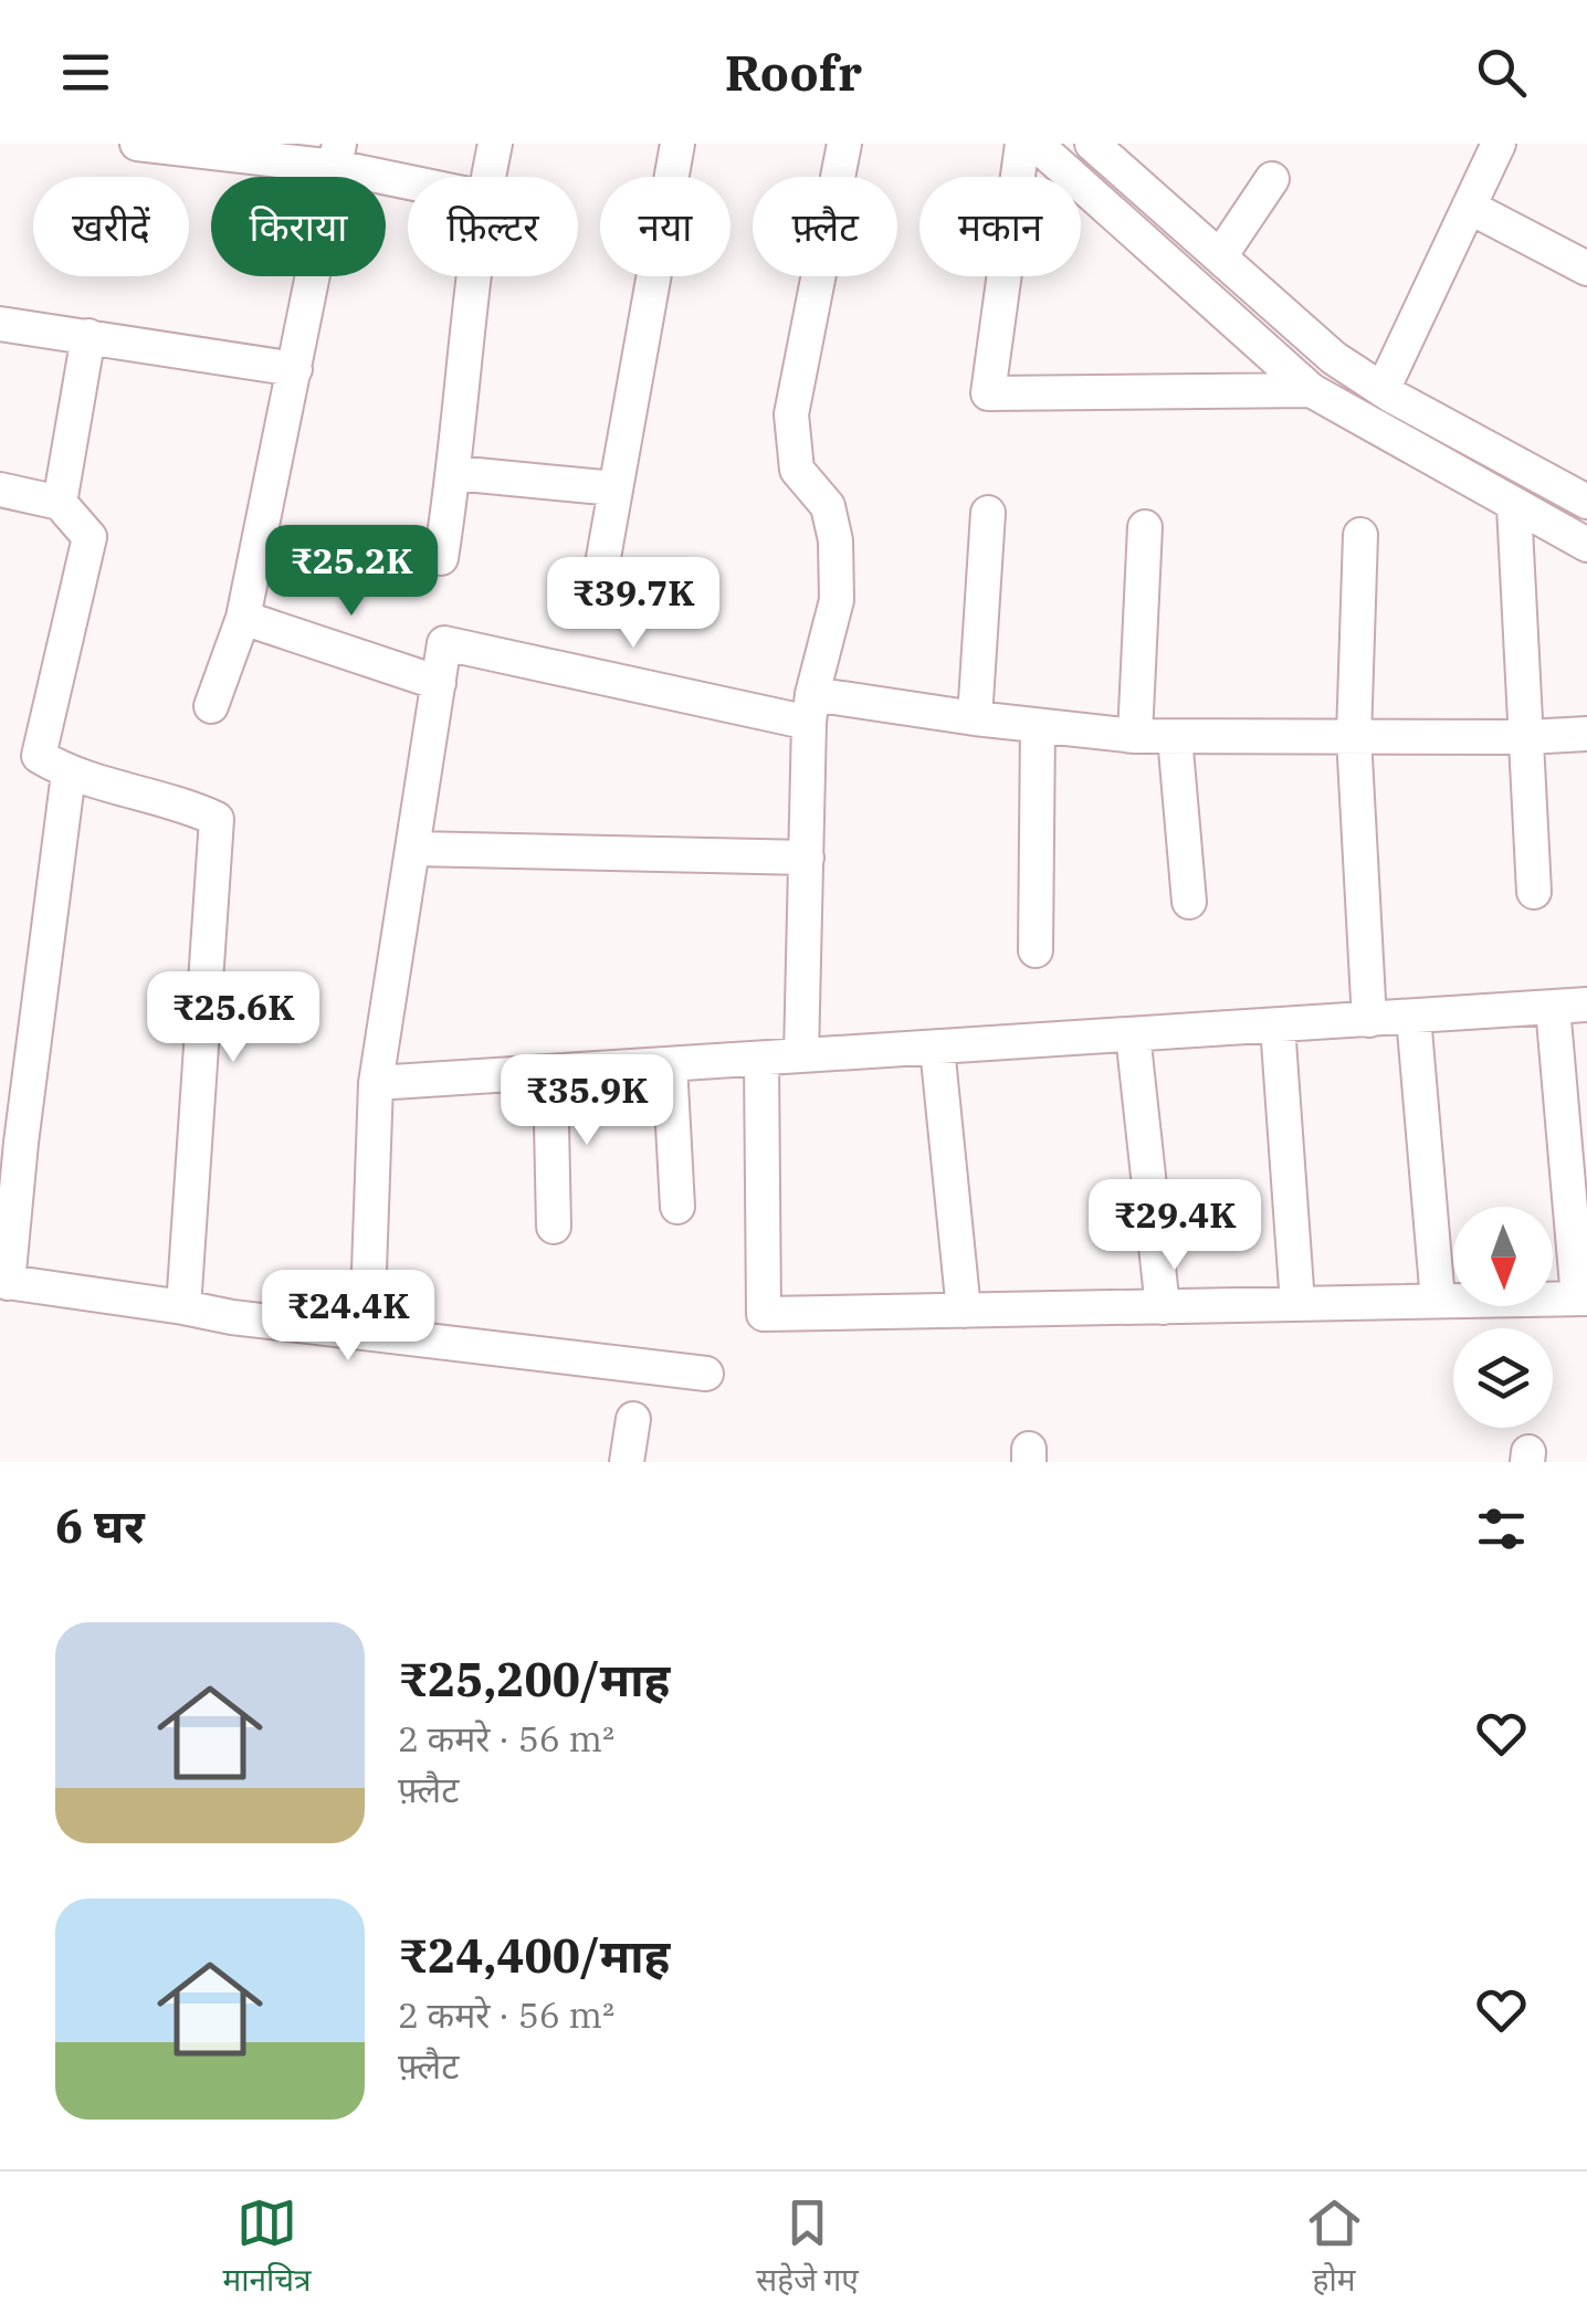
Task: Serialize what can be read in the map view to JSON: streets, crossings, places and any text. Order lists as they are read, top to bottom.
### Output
{
  "north": "bottom",
  "page": {
    "header": "Roofr",
    "chip": [
      "खरीदें",
      "किराया",
      "फ़िल्टर",
      "नया",
      "फ़्लैट",
      "मकान"
    ],
    "price": [
      "₹25.2K",
      "₹39.7K",
      "₹25.6K",
      "₹35.9K",
      "₹29.4K",
      "₹24.4K"
    ],
    "heading": "6 घर",
    "list": [
      {
        "name": "₹25,200/माह",
        "note": "2 कमरे · 56 m² · फ़्लैट"
      },
      {
        "name": "₹24,400/माह",
        "note": "2 कमरे · 56 m² · फ़्लैट"
      }
    ],
    "tabs": ["मानचित्र", "सहेजे गए", "होम"]
  }
}
